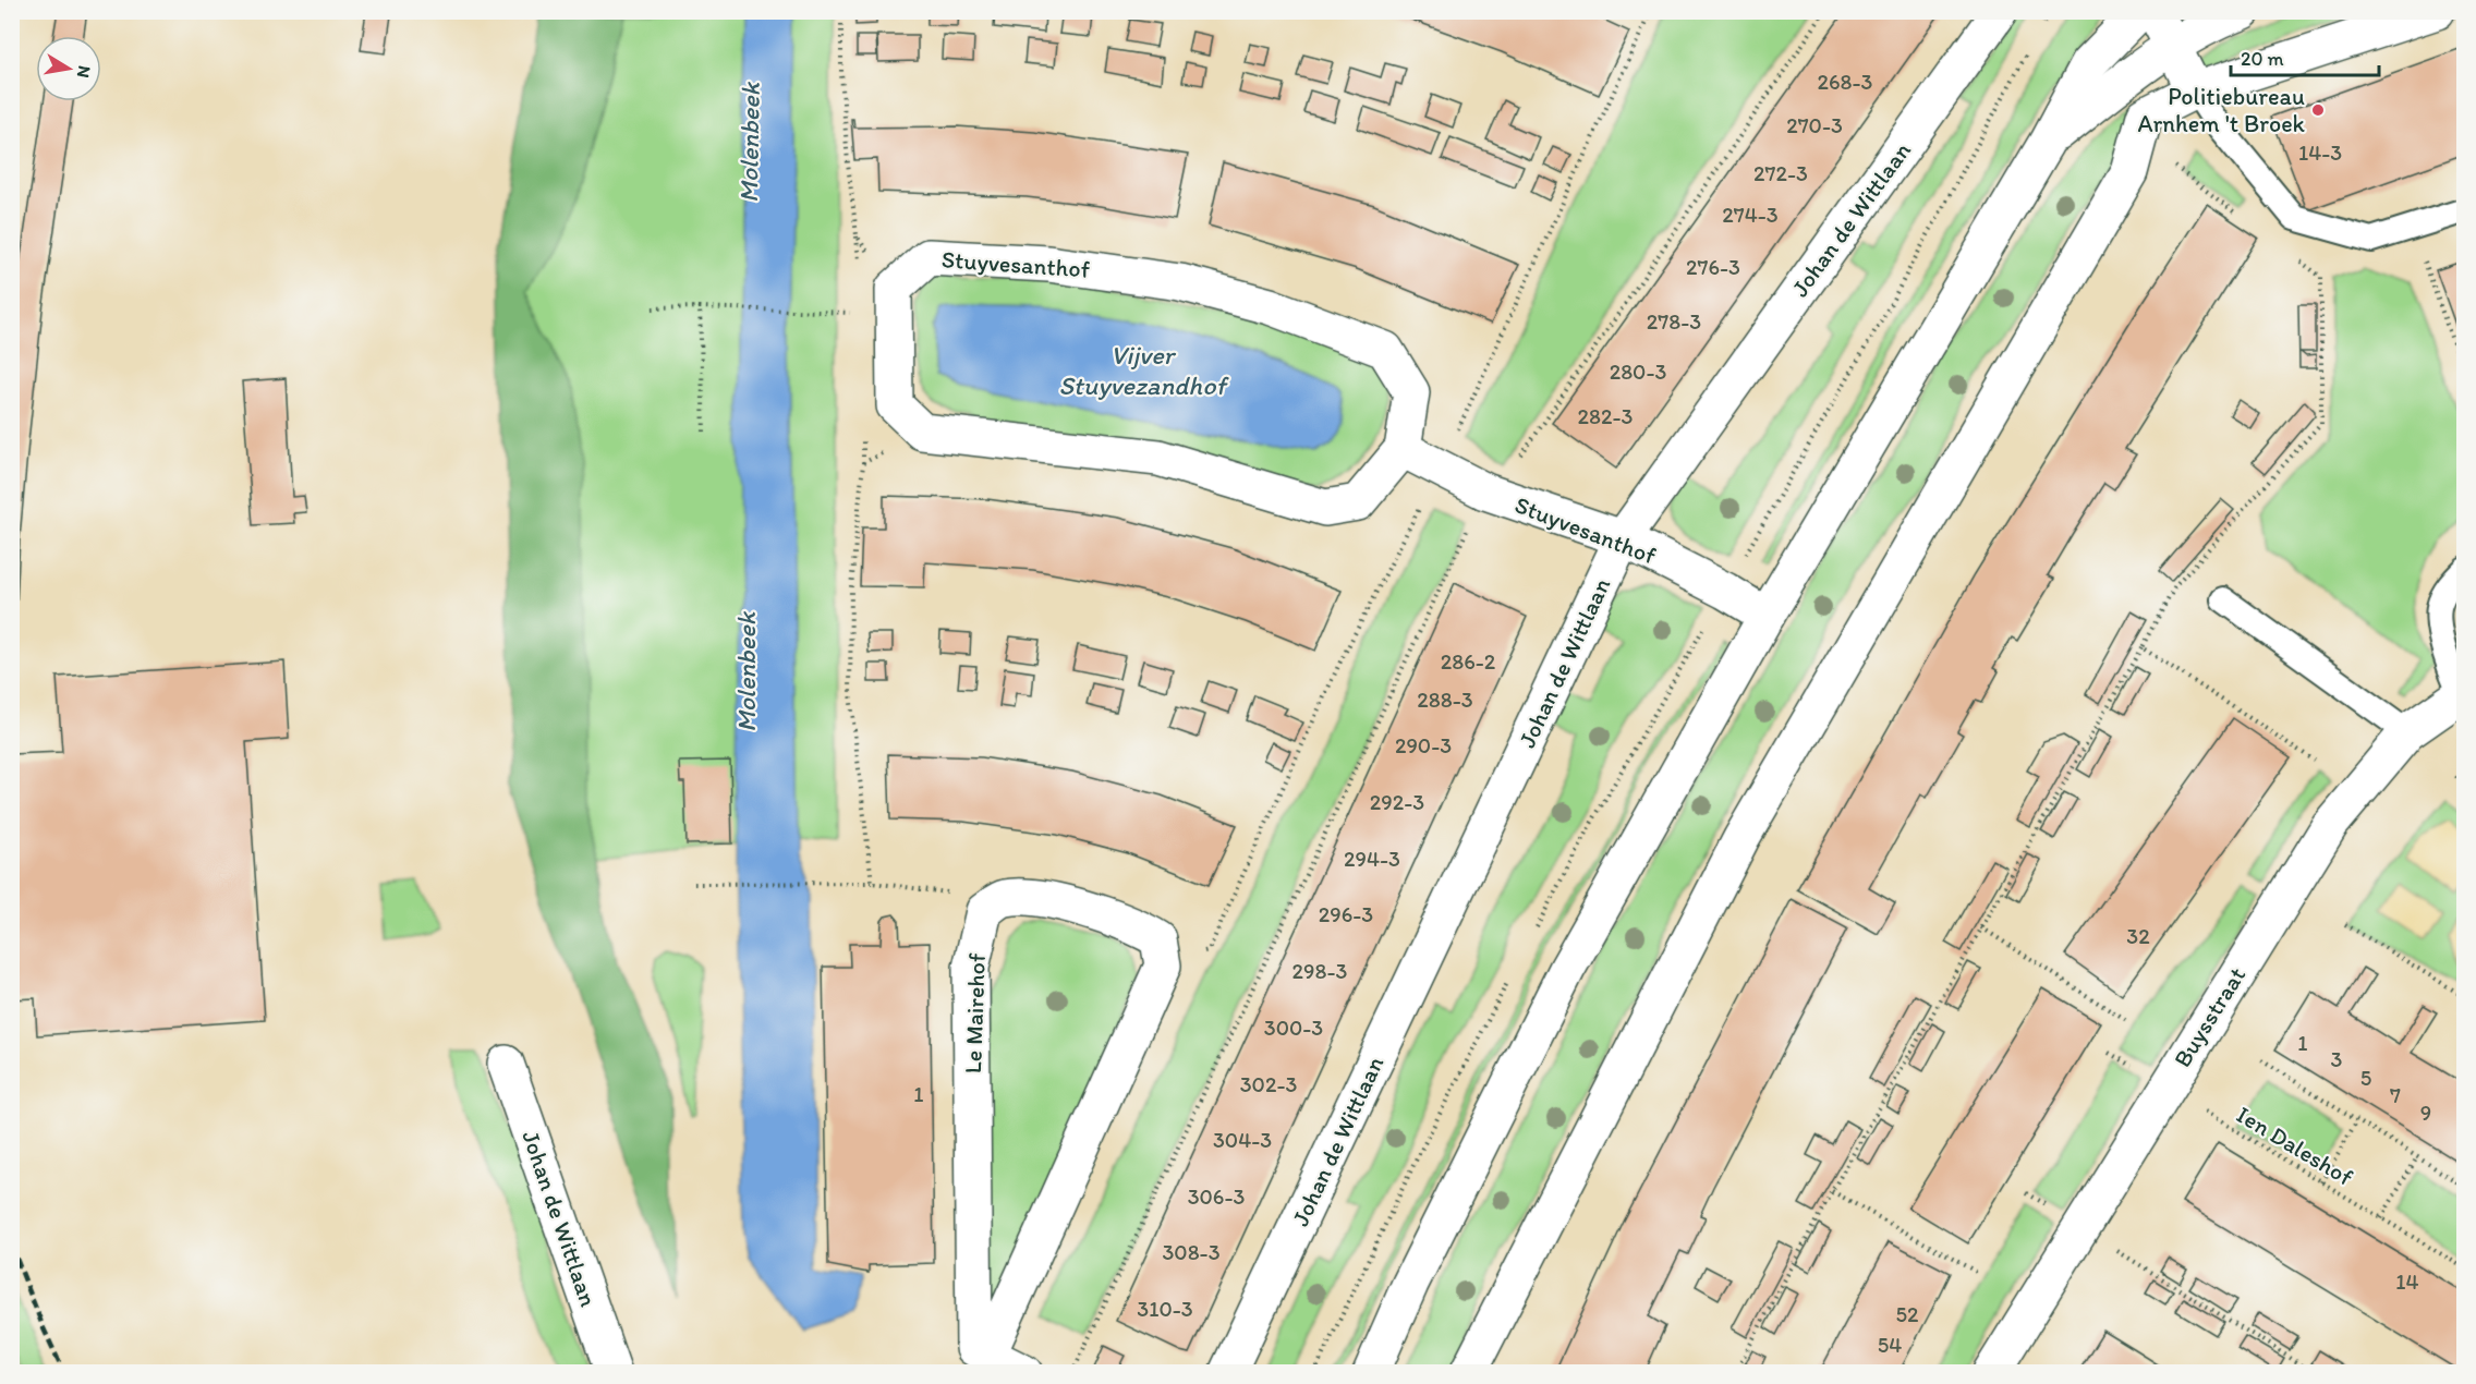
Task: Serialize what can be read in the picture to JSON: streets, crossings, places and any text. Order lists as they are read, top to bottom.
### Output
{
  "streets": {
    "street": [
      "Johan de Wittlaan",
      "Stuyvesanthof",
      "Le Mairehof",
      "Buysstraat"
    ],
    "path": ["Ien Daleshof"]
  },
  "crossings": [
    ["Johan de Wittlaan", "Stuyvesanthof"],
    ["Buysstraat", "Ien Daleshof"]
  ],
  "water": ["Molenbeek", "Vijver Stuyvezandhof"],
  "places": ["Politiebureau Arnhem 't Broek"],
  "house_numbers": [
    "268-3",
    "270-3",
    "14-3",
    "272-3",
    "274-3",
    "276-3",
    "278-3",
    "280-3",
    "282-3",
    "286-2",
    "288-3",
    "290-3",
    "292-3",
    "294-3",
    "296-3",
    "32",
    "298-3",
    "300-3",
    "1",
    "3",
    "5",
    "302-3",
    "1",
    "7",
    "9",
    "304-3",
    "306-3",
    "308-3",
    "14",
    "310-3",
    "52",
    "54"
  ],
  "scale_bar": "20 m",
  "north": "right"
}
